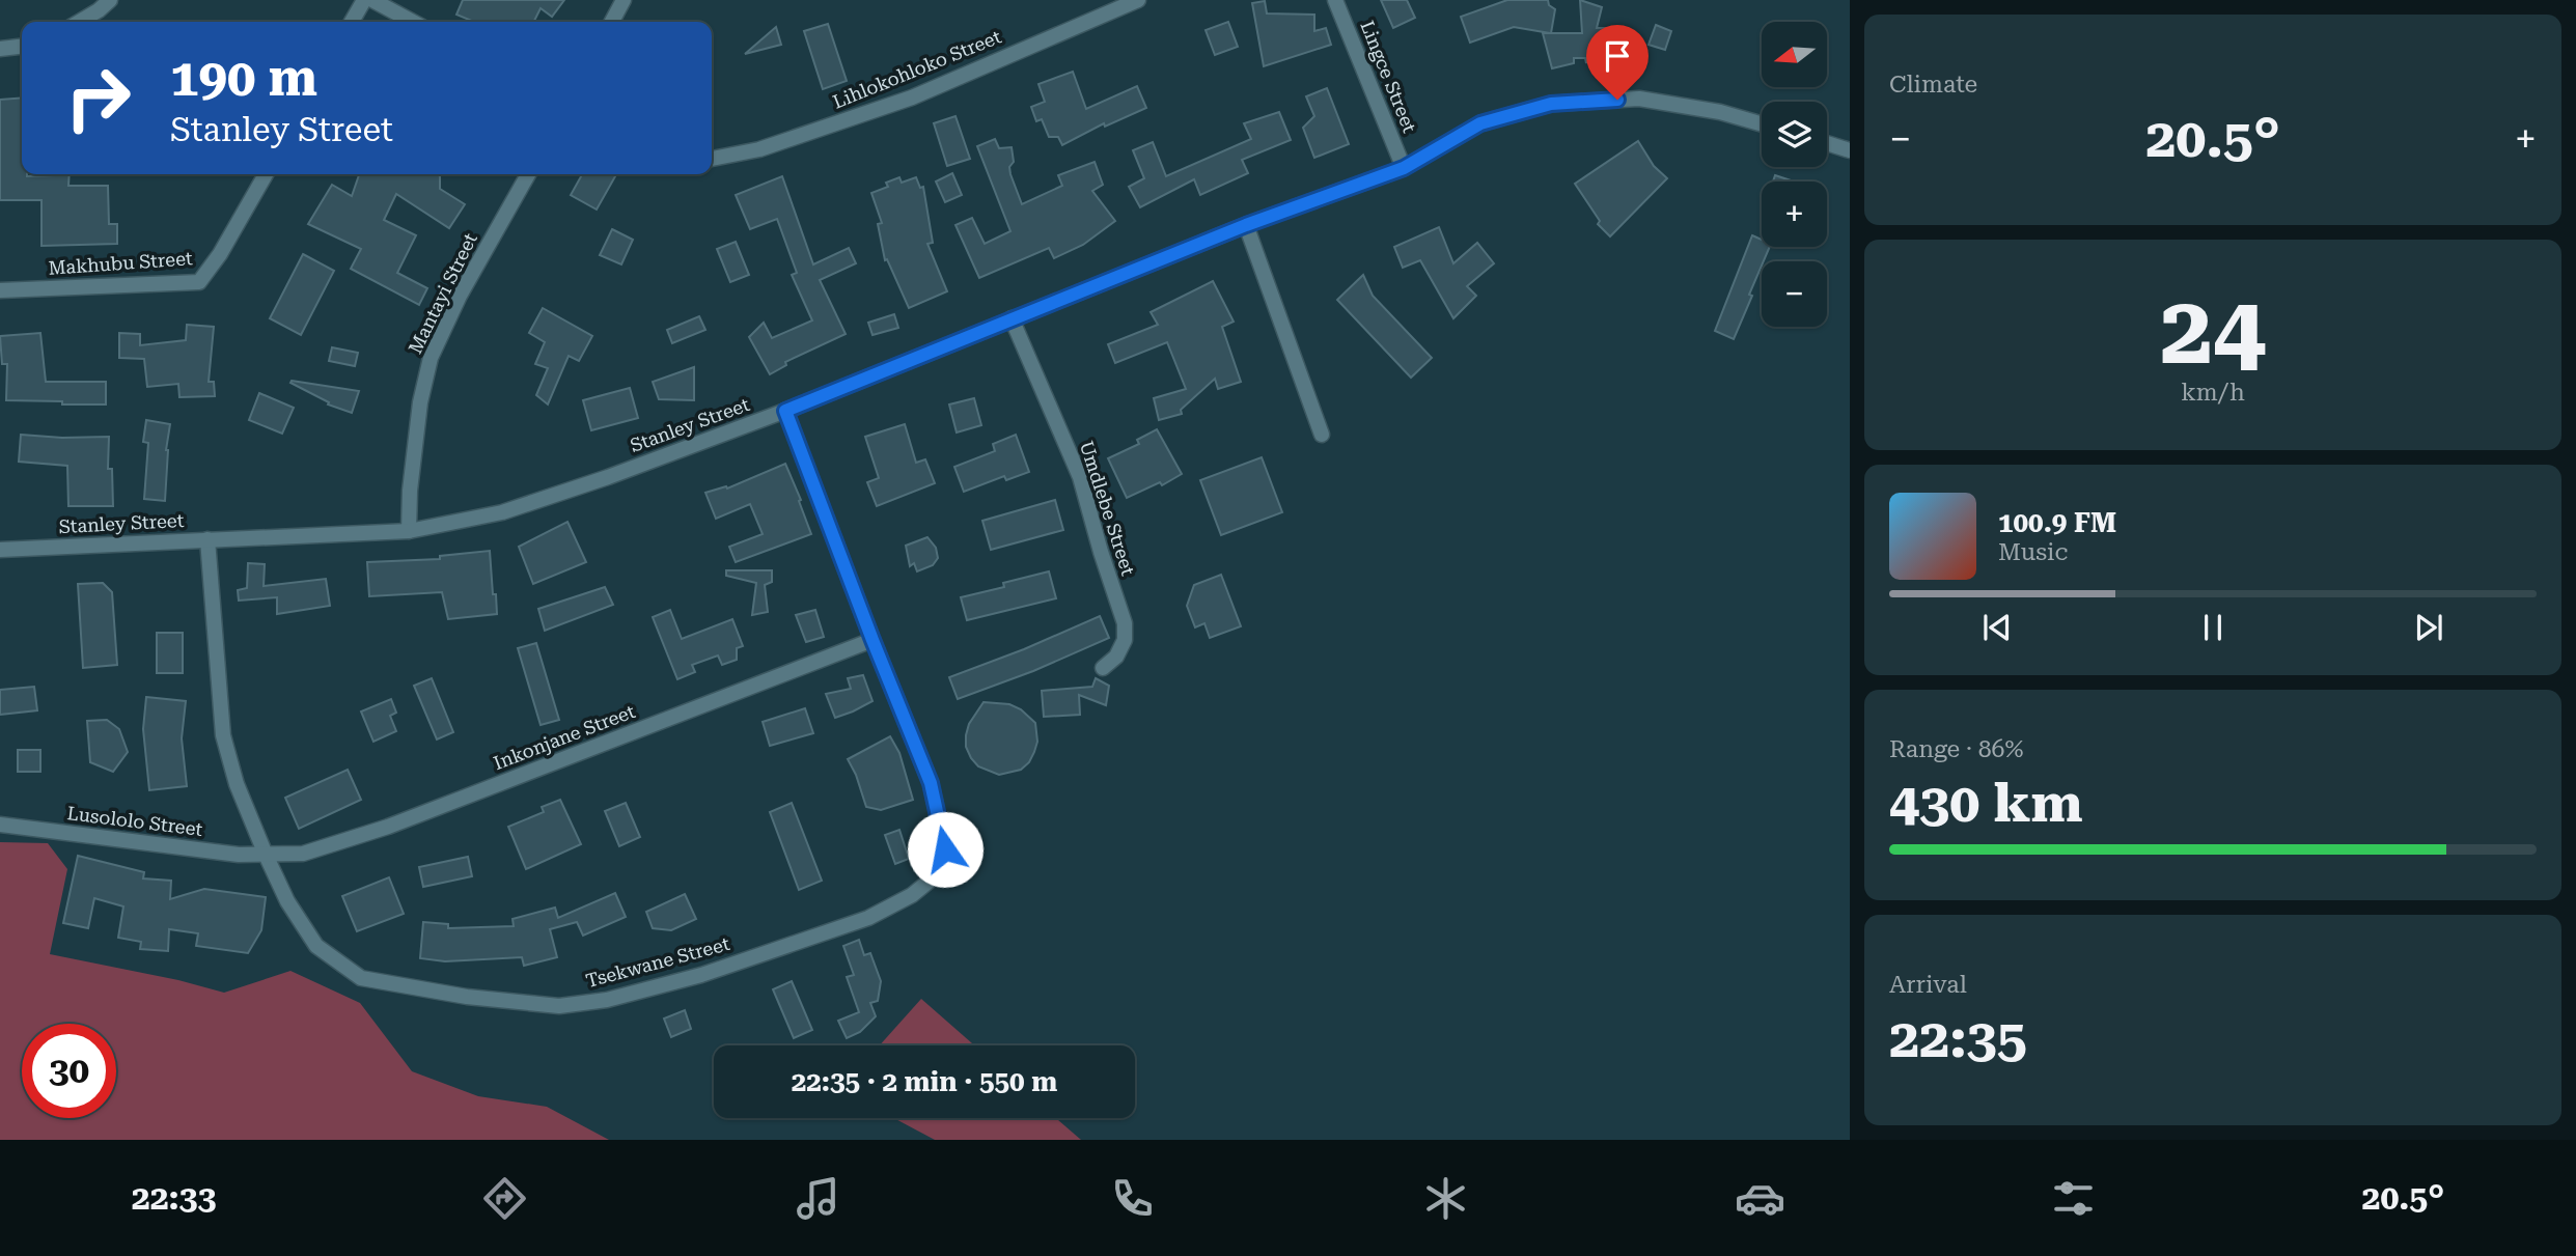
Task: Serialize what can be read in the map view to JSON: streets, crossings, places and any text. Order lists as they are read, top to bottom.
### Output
{
  "streets": {
    "street": [
      "Lihlokohloko Street",
      "Lingce Street",
      "Makhubu Street",
      "Mantayi Street",
      "Stanley Street",
      "Umdlebe Street",
      "Inkonjane Street",
      "Lusololo Street",
      "Tsekwane Street"
    ]
  },
  "crossings": [
    ["Lingce Street", "Stanley Street"],
    ["Mantayi Street", "Stanley Street"],
    ["Stanley Street", "Umdlebe Street"],
    ["Stanley Street", "Tsekwane Street"],
    ["Inkonjane Street", "Lusololo Street"],
    ["Inkonjane Street", "Tsekwane Street"],
    ["Lusololo Street", "Tsekwane Street"]
  ],
  "north": "left",
  "page": {
    "tile": [
      "Climate",
      ["24", "km/h"],
      ["Range · 86%", "430 km"],
      ["Arrival", "22:35"]
    ],
    "map_buttons": ["+", "−"],
    "turn": ["190 m", "Stanley Street"],
    "heat": ["−", "20.5°", "+"],
    "song": ["100.9 FM", "Music"],
    "limit": "30",
    "trip": "22:35 · 2 min · 550 m",
    "tabs": ["22:33", "20.5°"]
  }
}
